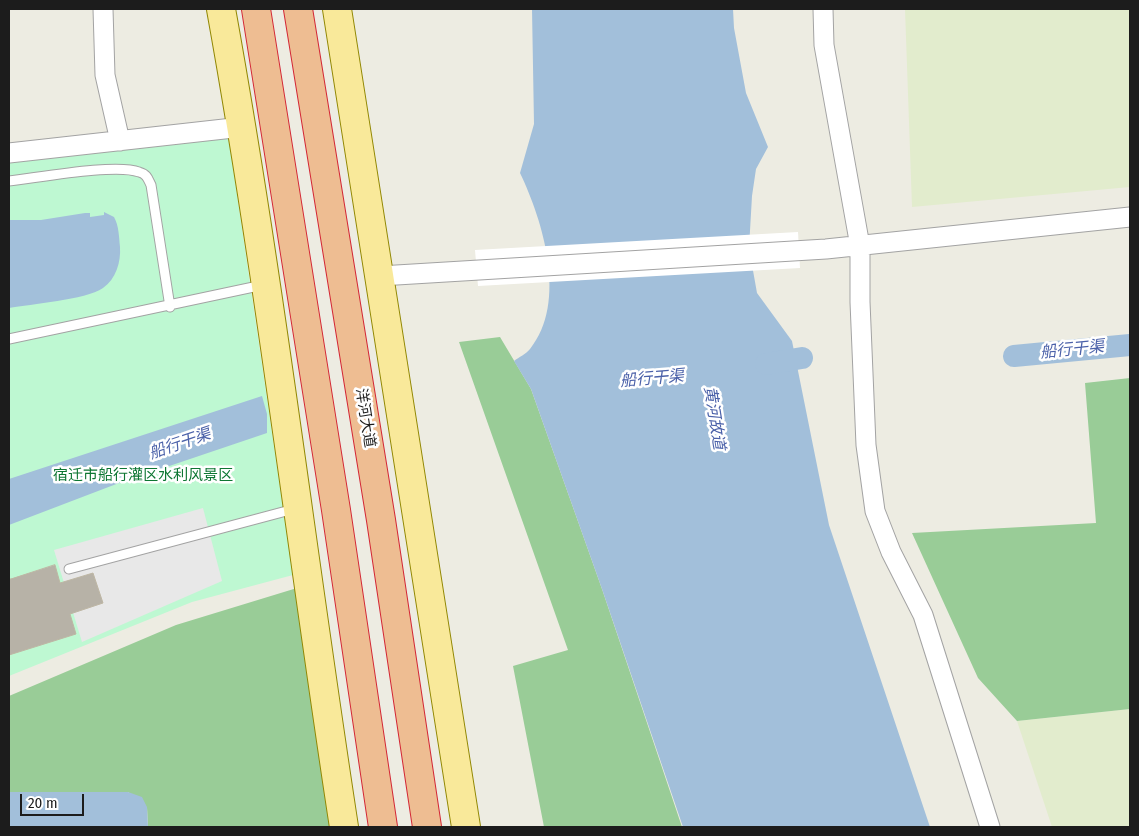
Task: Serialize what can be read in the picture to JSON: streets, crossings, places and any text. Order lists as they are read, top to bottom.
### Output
{
  "streets": {
    "highway": ["洋河大道"]
  },
  "water": ["船行干渠", "黄河故道"],
  "parks": ["宿迁市船行灌区水利风景区"],
  "scale_bar": "20 m"
}
